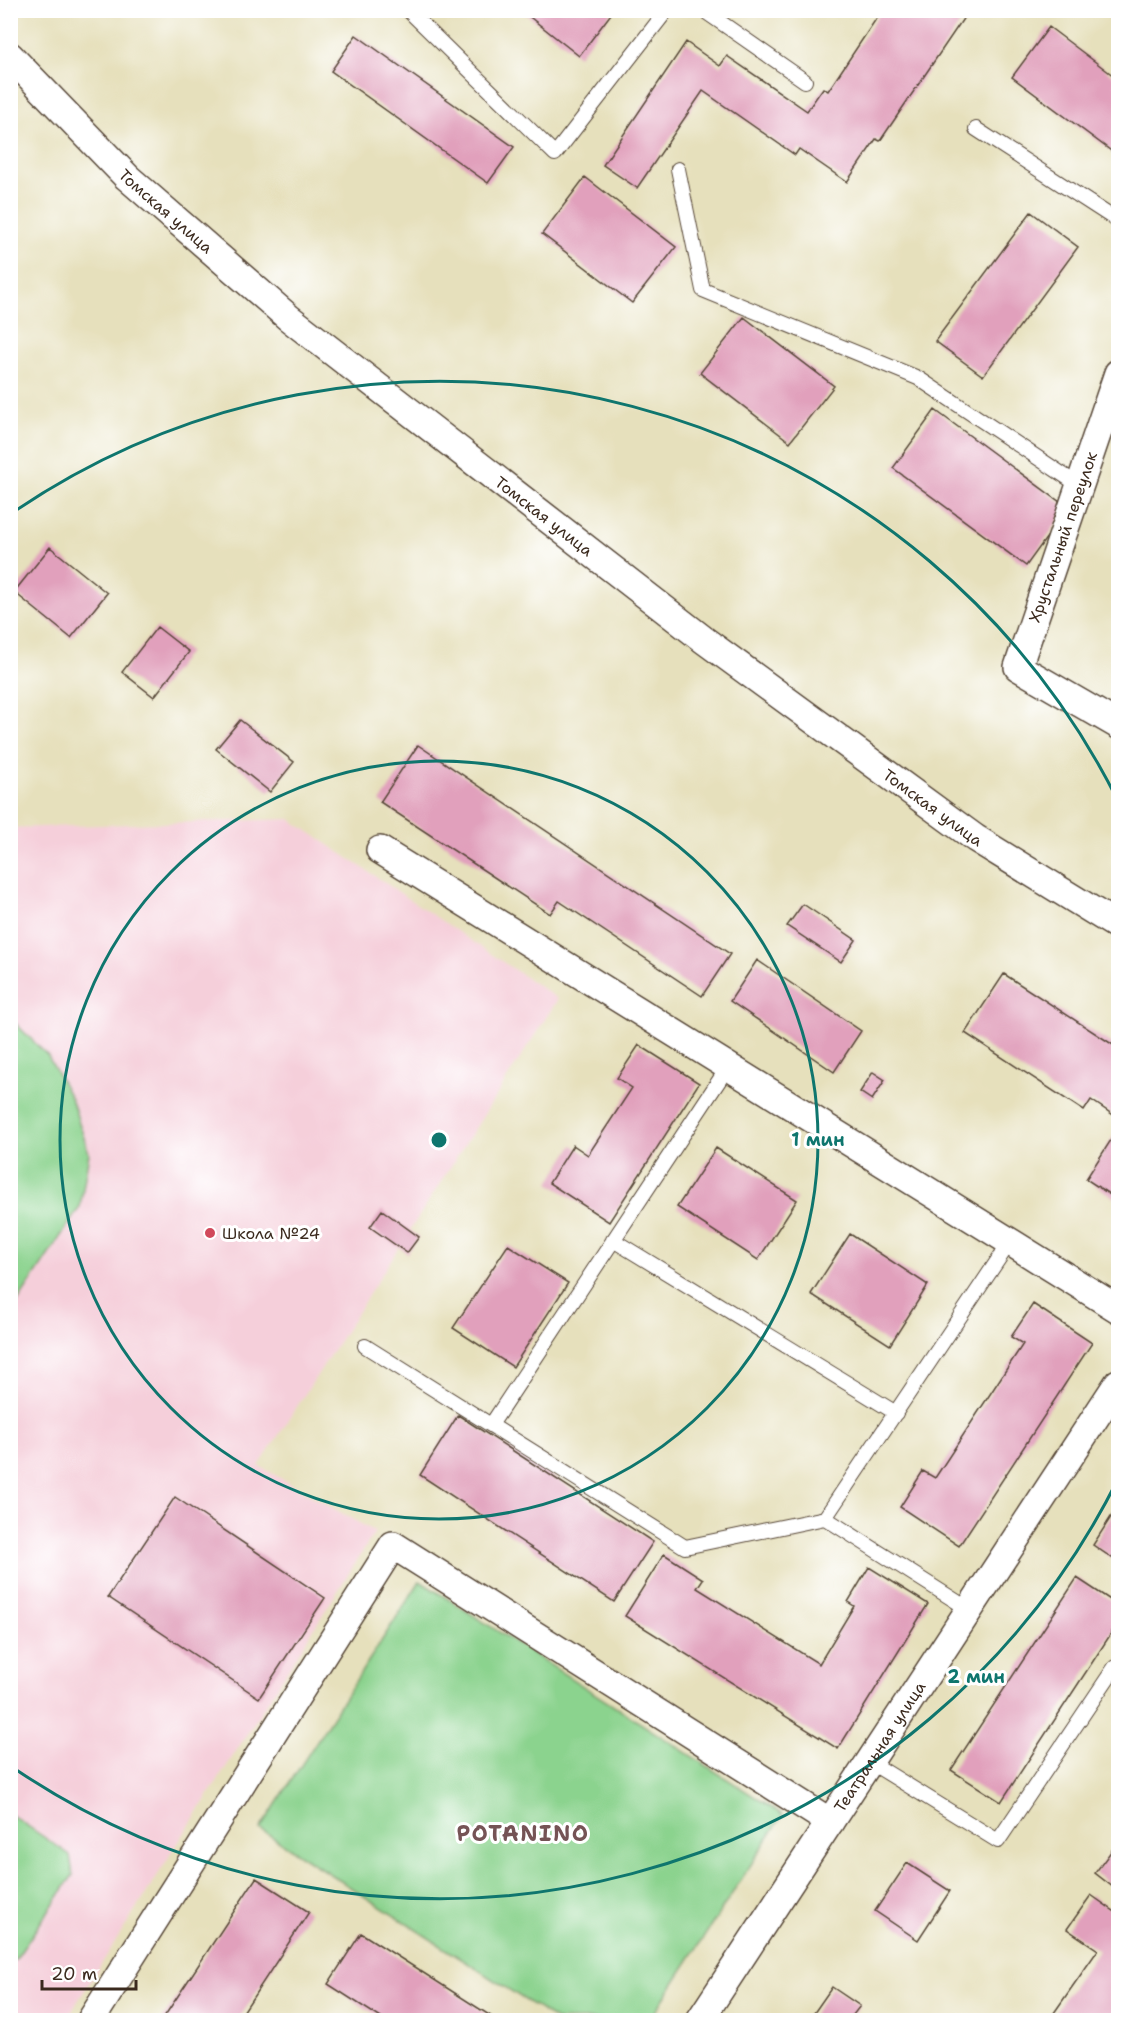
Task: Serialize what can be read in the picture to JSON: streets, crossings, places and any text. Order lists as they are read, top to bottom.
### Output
{
  "streets": {
    "street": ["Томская улица", "Хрустальный переулок", "Театральная улица"]
  },
  "districts": ["POTANINO"],
  "places": ["Школа №24"],
  "scale_bar": "20 m",
  "rings": ["1 мин", "2 мин"]
}
